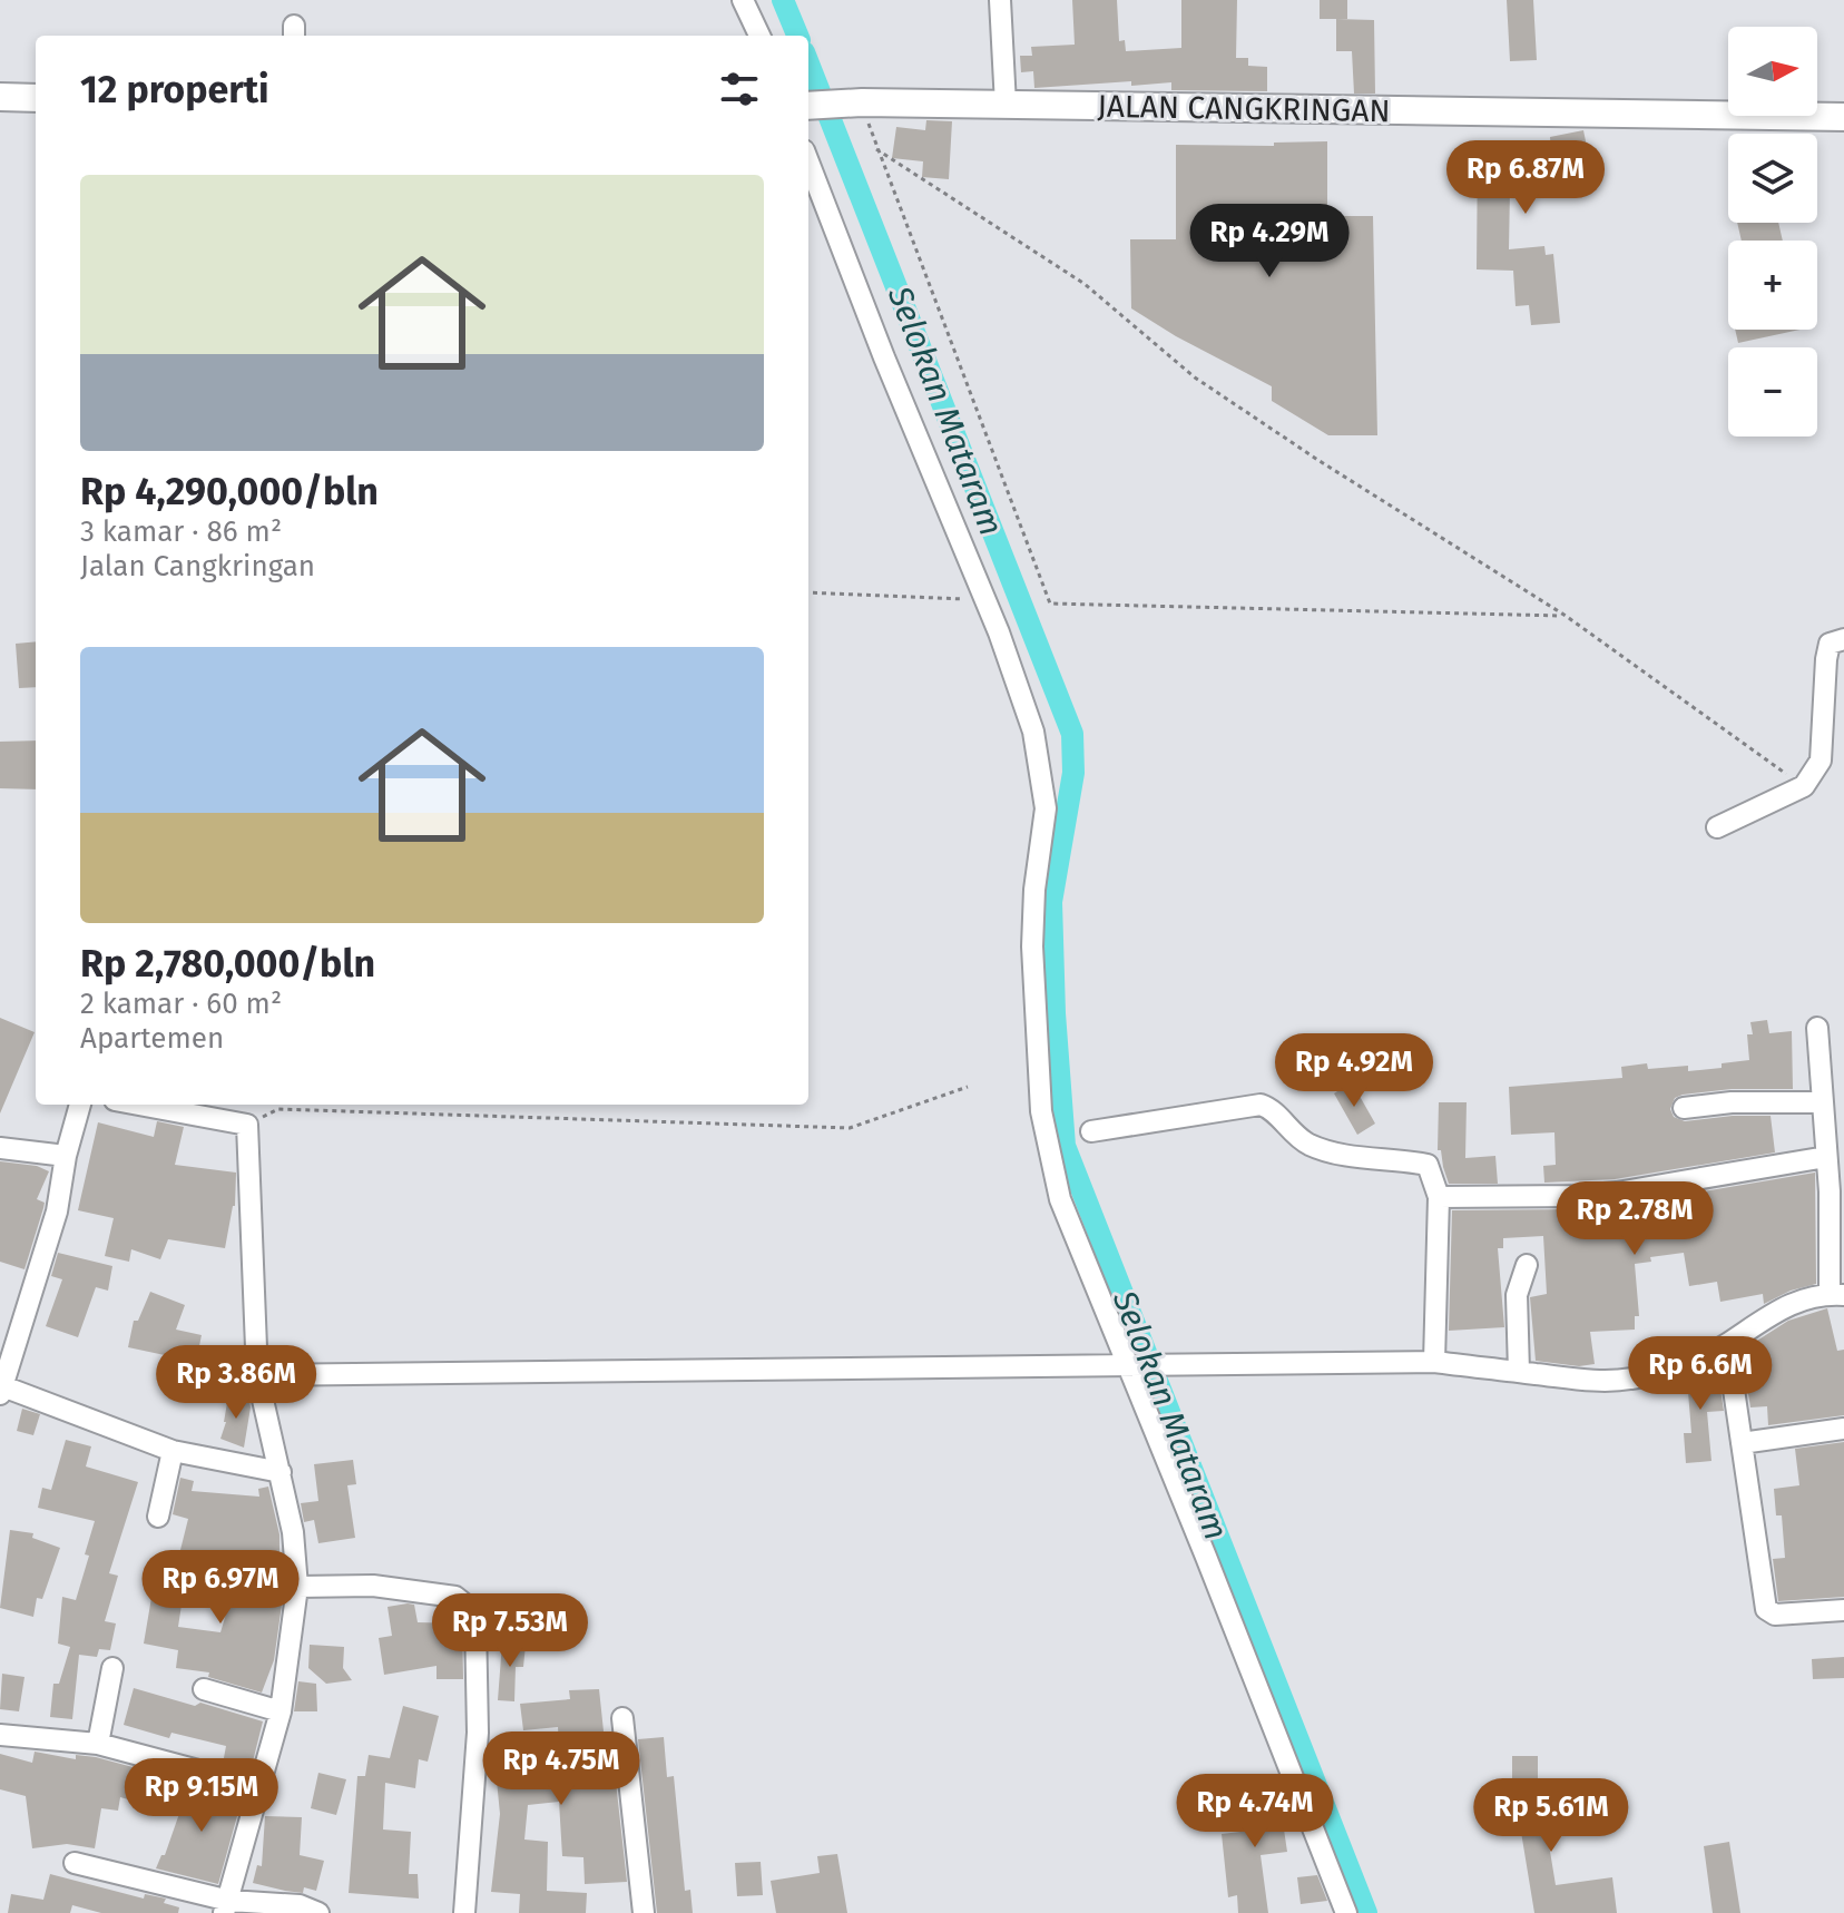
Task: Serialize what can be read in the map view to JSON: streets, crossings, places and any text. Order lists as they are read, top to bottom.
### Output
{
  "streets": {
    "main road": ["JALAN CANGKRINGAN"]
  },
  "water": ["Selokan Mataram"],
  "north": "right",
  "page": {
    "map_buttons": ["+", "−"],
    "heading": "12 properti",
    "price": [
      "Rp 6.87M",
      "Rp 4.29M",
      "Rp 4.92M",
      "Rp 2.78M",
      "Rp 6.6M",
      "Rp 3.86M",
      "Rp 6.97M",
      "Rp 7.53M",
      "Rp 4.75M",
      "Rp 9.15M",
      "Rp 4.74M",
      "Rp 5.61M"
    ],
    "list": [
      {
        "name": "Rp 4,290,000/bln",
        "note": "3 kamar · 86 m² · Jalan Cangkringan"
      },
      {
        "name": "Rp 2,780,000/bln",
        "note": "2 kamar · 60 m² · Apartemen"
      }
    ]
  }
}
